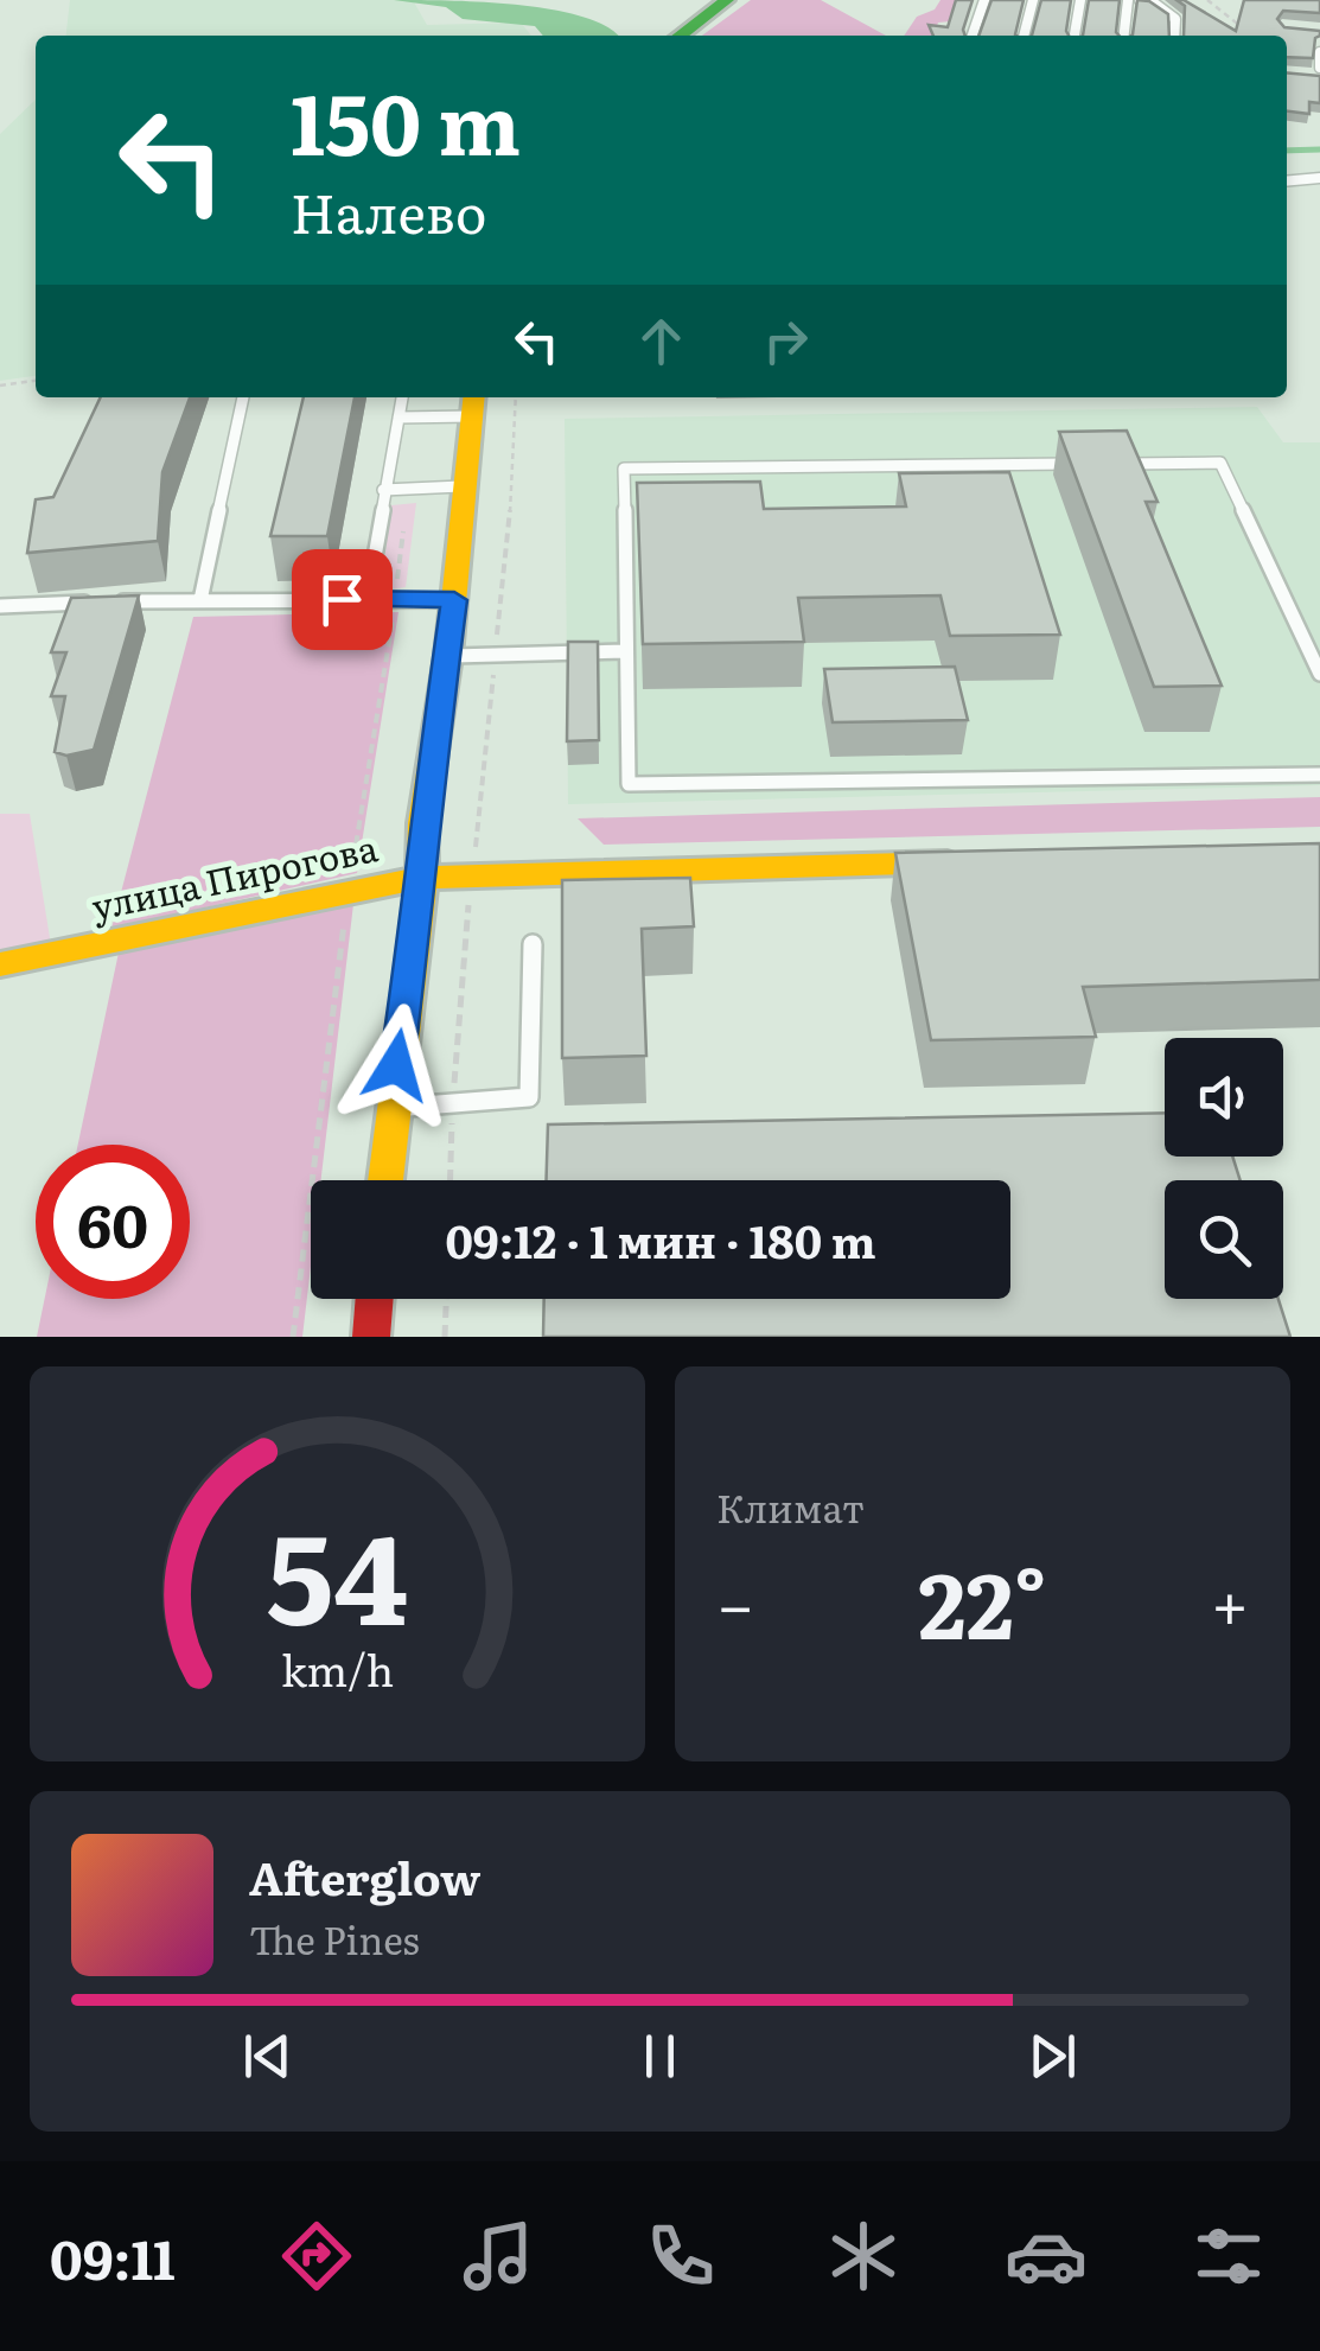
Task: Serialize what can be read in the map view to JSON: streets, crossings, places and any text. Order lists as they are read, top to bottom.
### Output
{
  "streets": {
    "main road": ["улица Пирогова"]
  },
  "page": {
    "turn": ["150 m", "Налево"],
    "limit": "60",
    "trip": "09:12 · 1 мин · 180 m",
    "tile": "Климат",
    "heat": ["−", "22°", "+"],
    "song": ["Afterglow", "The Pines"],
    "tabs": "09:11",
    "gauge": ["54", "km/h"]
  }
}
